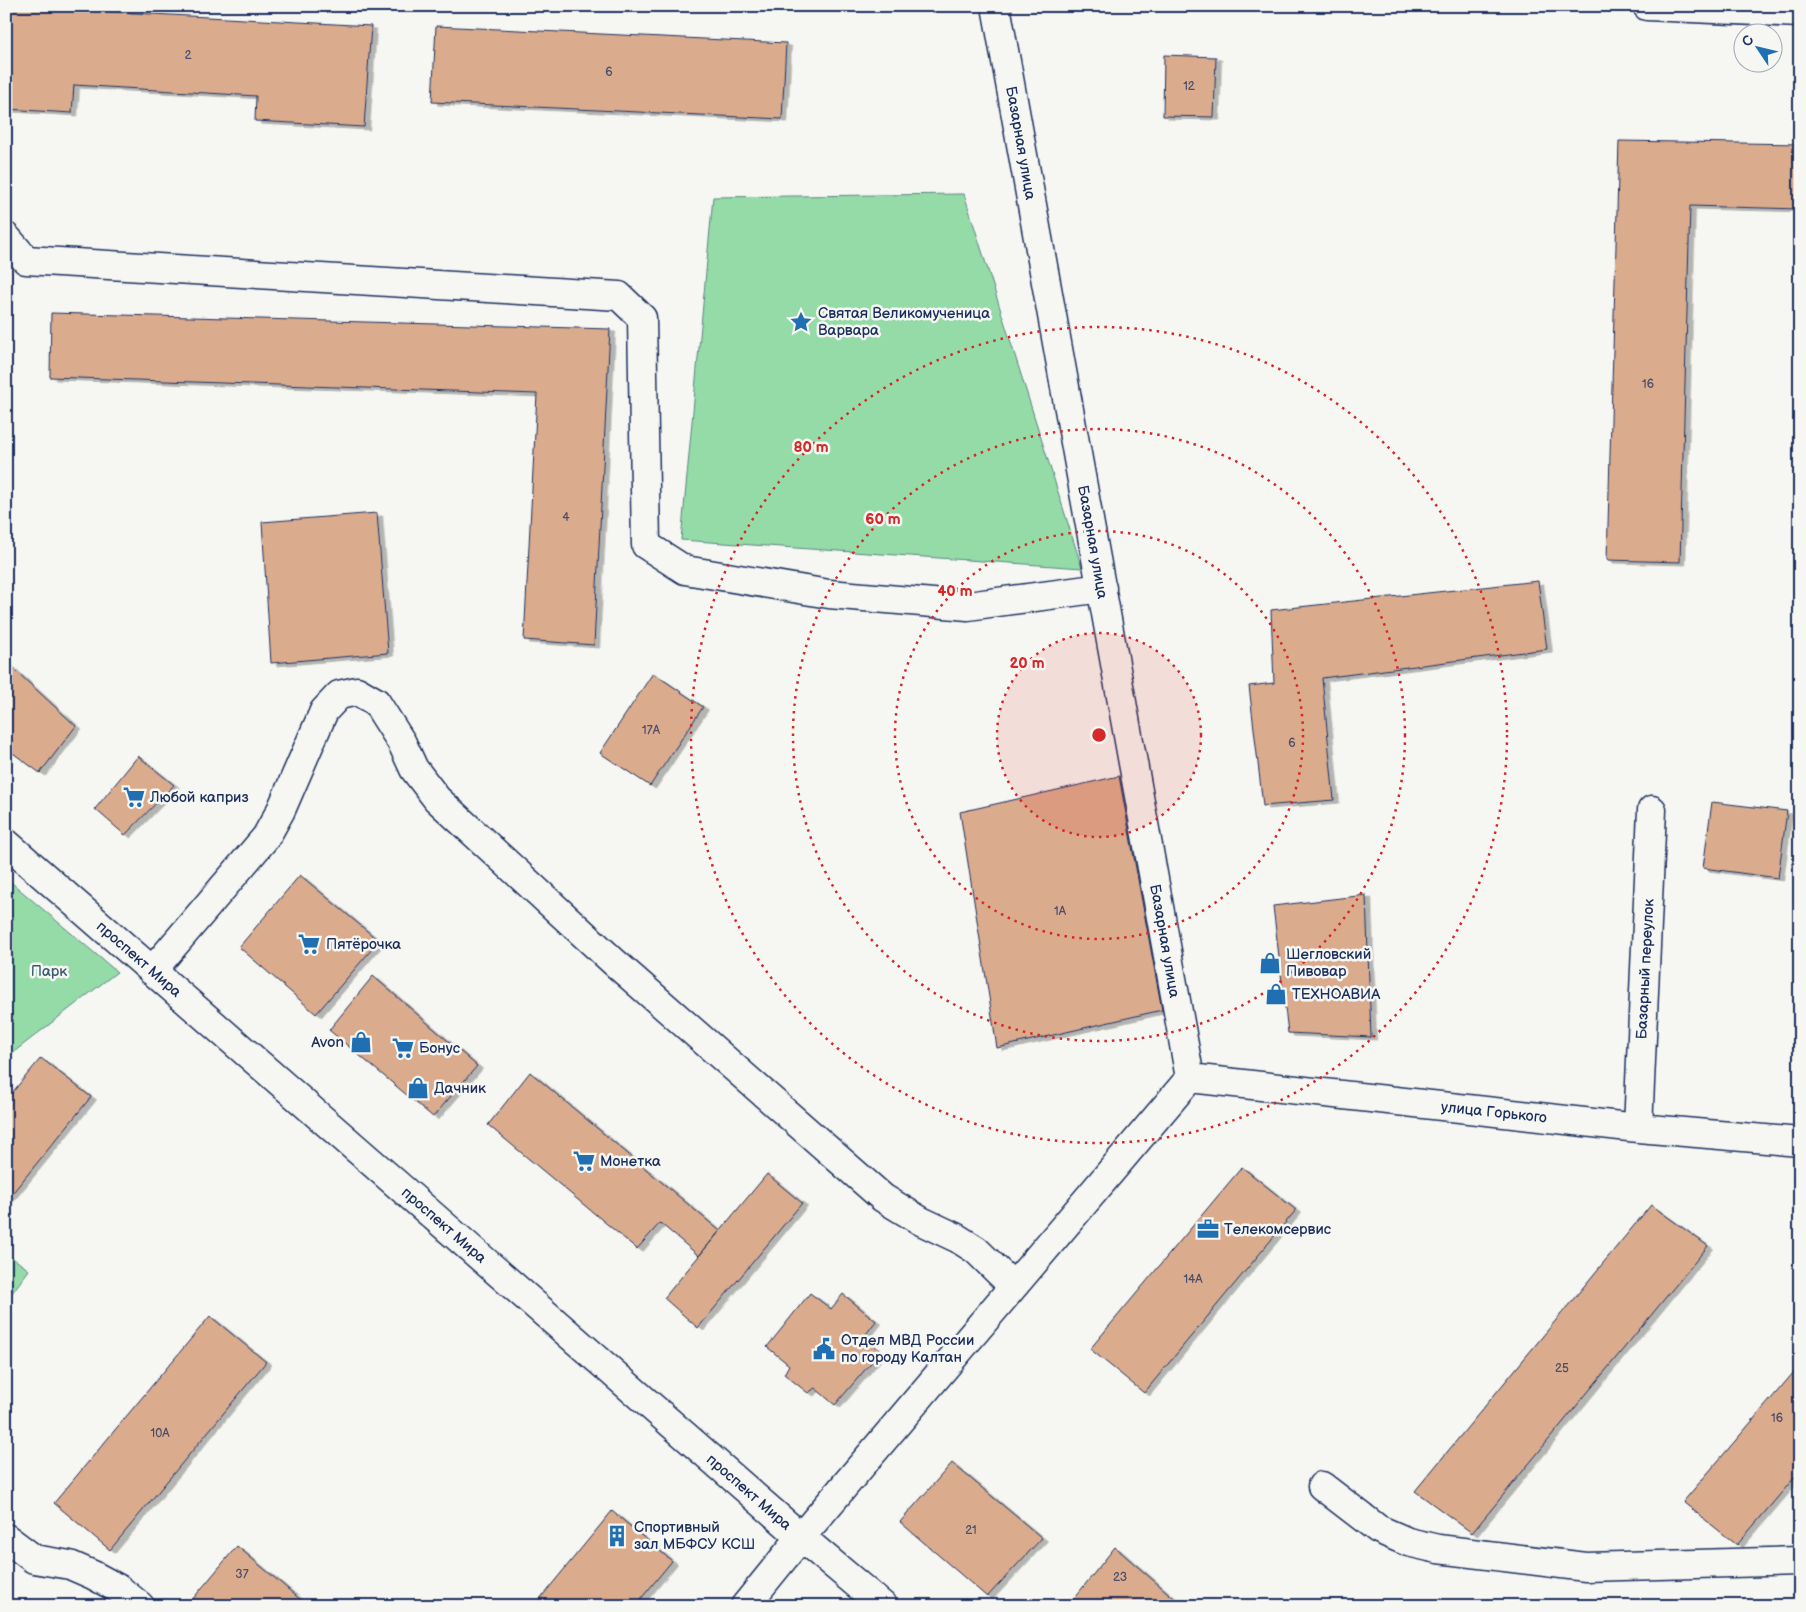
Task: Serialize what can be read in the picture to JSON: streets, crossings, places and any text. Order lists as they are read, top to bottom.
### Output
{
  "streets": {
    "street": [
      "Базарная улица",
      "проспект Мира",
      "Базарный переулок",
      "улица Горького"
    ]
  },
  "crossings": [
    ["Базарная улица", "улица Горького"],
    ["Базарный переулок", "улица Горького"]
  ],
  "parks": ["Парк"],
  "places": {
    "place": ["Святая Великомученица Варвара"],
    "supermarket": [
      "Любой каприз",
      "Пятёрочка",
      "Бонус",
      "Монетка"
    ],
    "shop": [
      "Шегловский Пивовар",
      "ТЕХНОАВИА",
      "Avon",
      "Дачник"
    ],
    "office": ["Телекомсервис"],
    "public building": ["Отдел МВД России по городу Калтан"],
    "building": ["Спортивный зал МБФСУ КСШ"]
  },
  "house_numbers": [
    "2",
    "6",
    "12",
    "16",
    "4",
    "17А",
    "6",
    "1А",
    "14А",
    "25",
    "16",
    "10А",
    "21",
    "37",
    "23"
  ],
  "north": "top left",
  "rings": [
    "80 m",
    "60 m",
    "40 m",
    "20 m"
  ]
}
